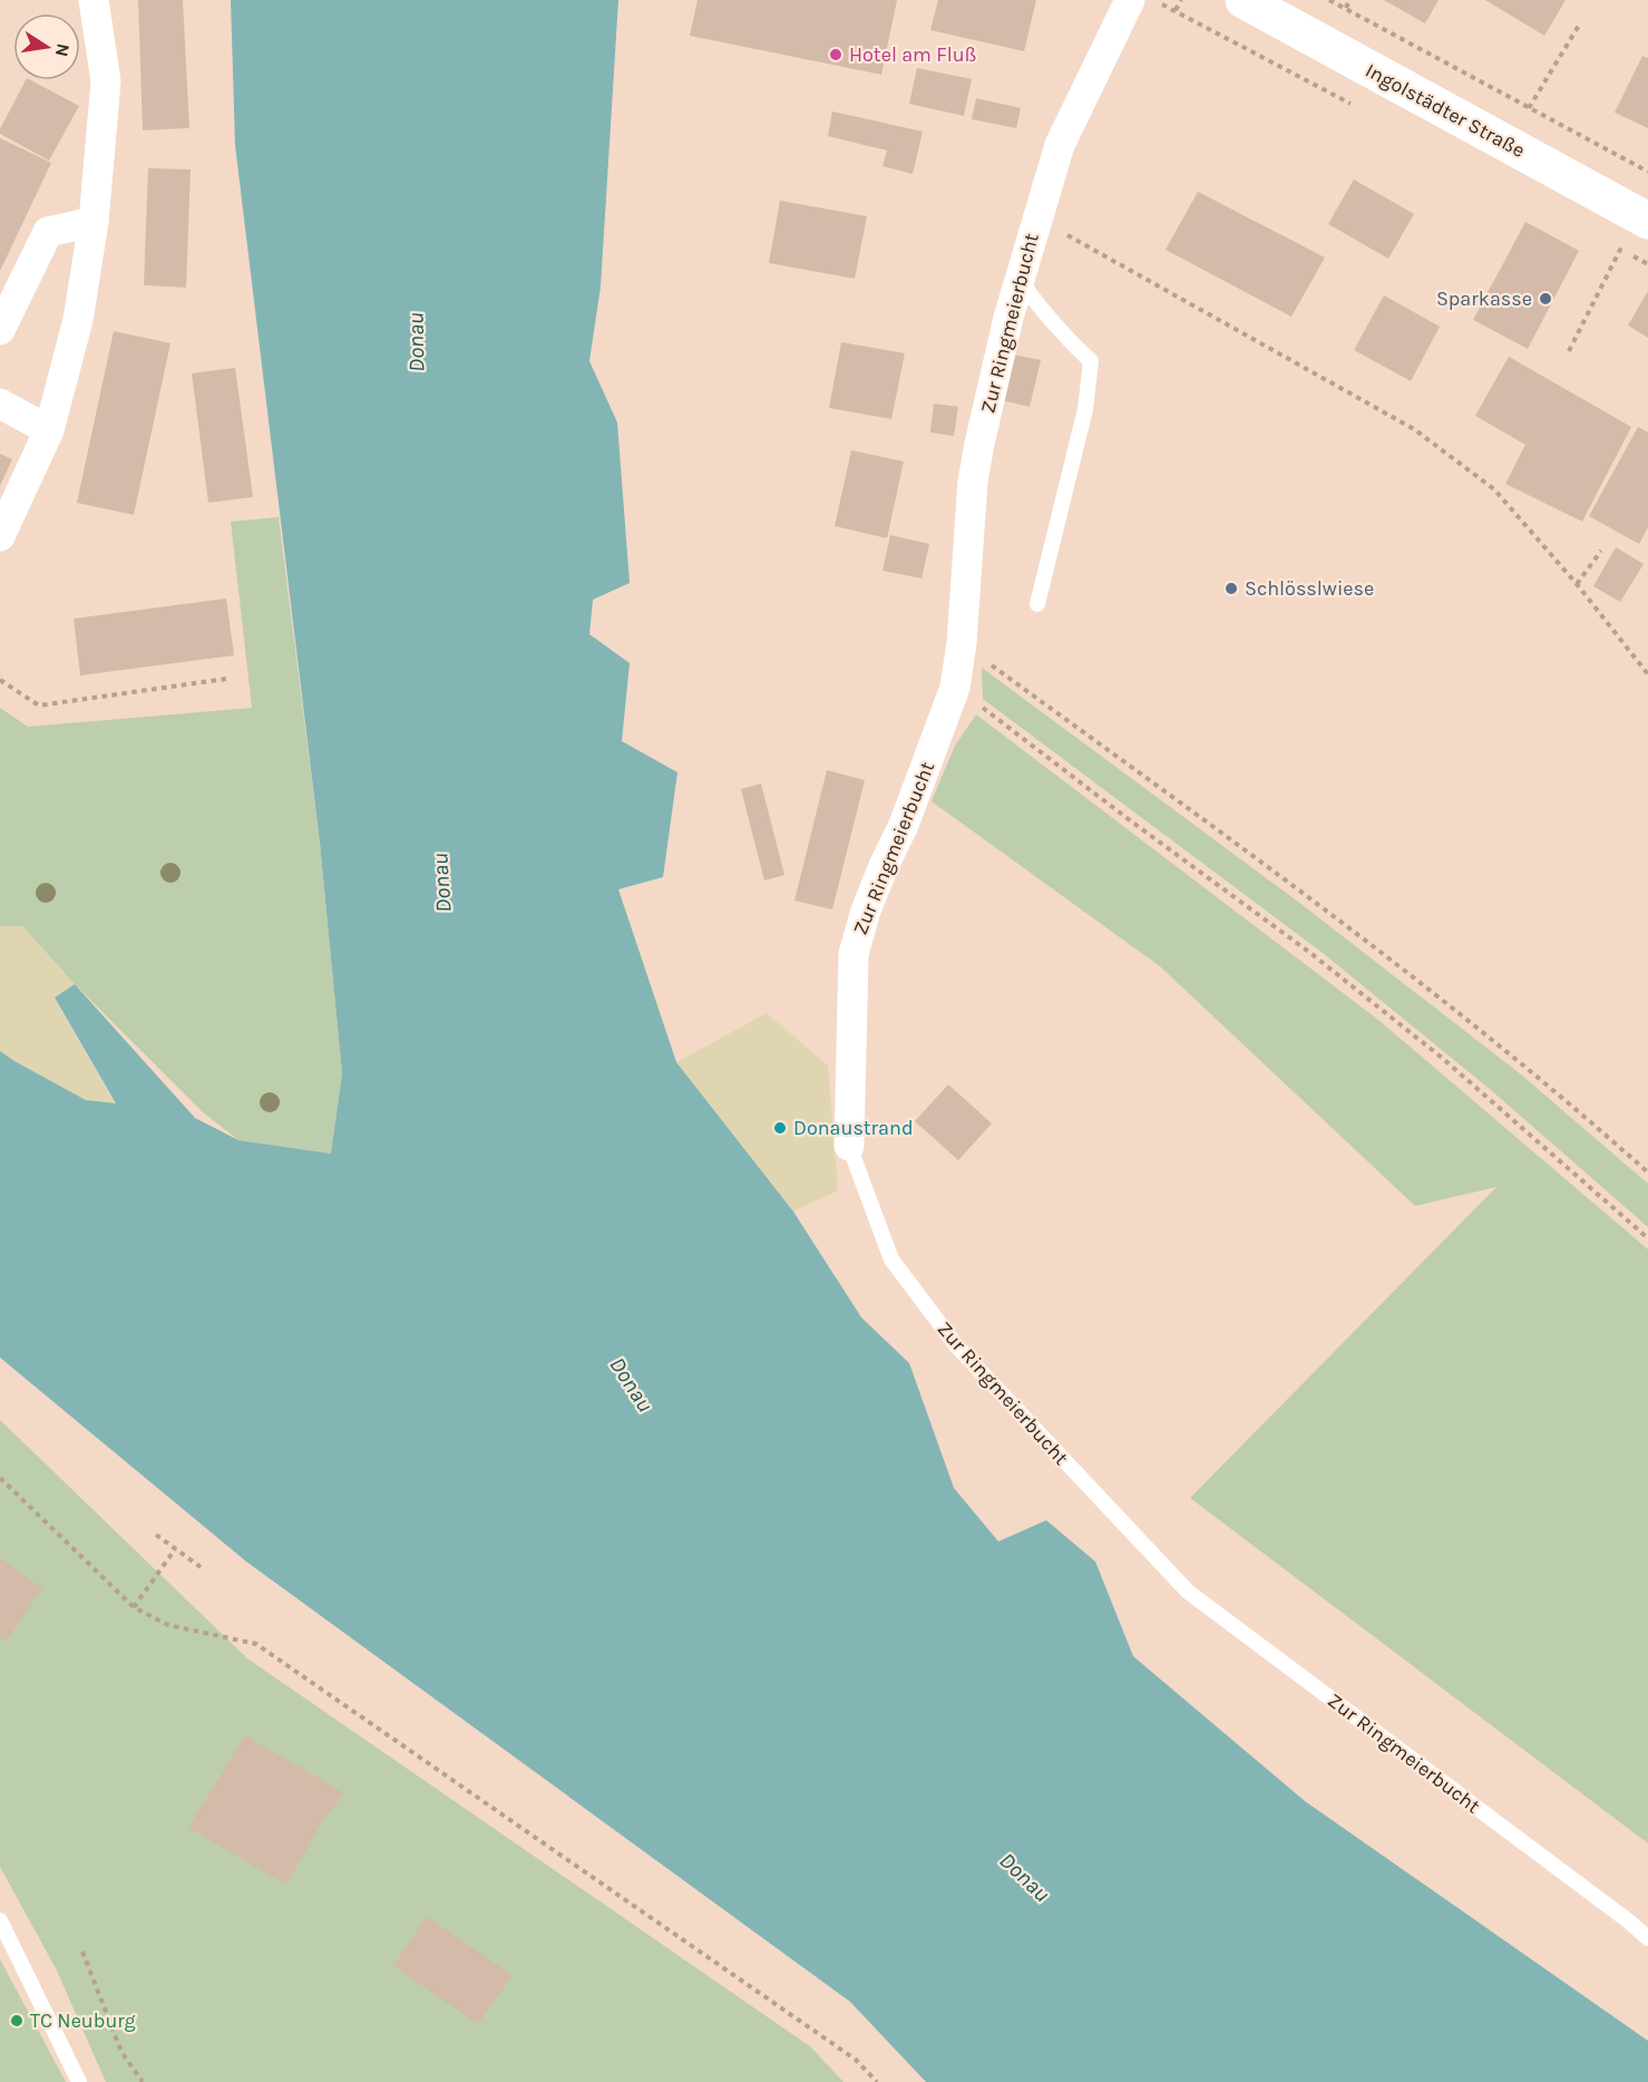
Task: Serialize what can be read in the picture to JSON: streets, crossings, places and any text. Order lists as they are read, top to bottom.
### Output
{
  "streets": {
    "main road": ["Ingolstädter Straße"],
    "street": ["Zur Ringmeierbucht"]
  },
  "water": ["Donau"],
  "places": [
    "Hotel am Fluß",
    "Sparkasse",
    "Schlösslwiese",
    "Donaustrand",
    "TC Neuburg"
  ],
  "north": "right"
}
